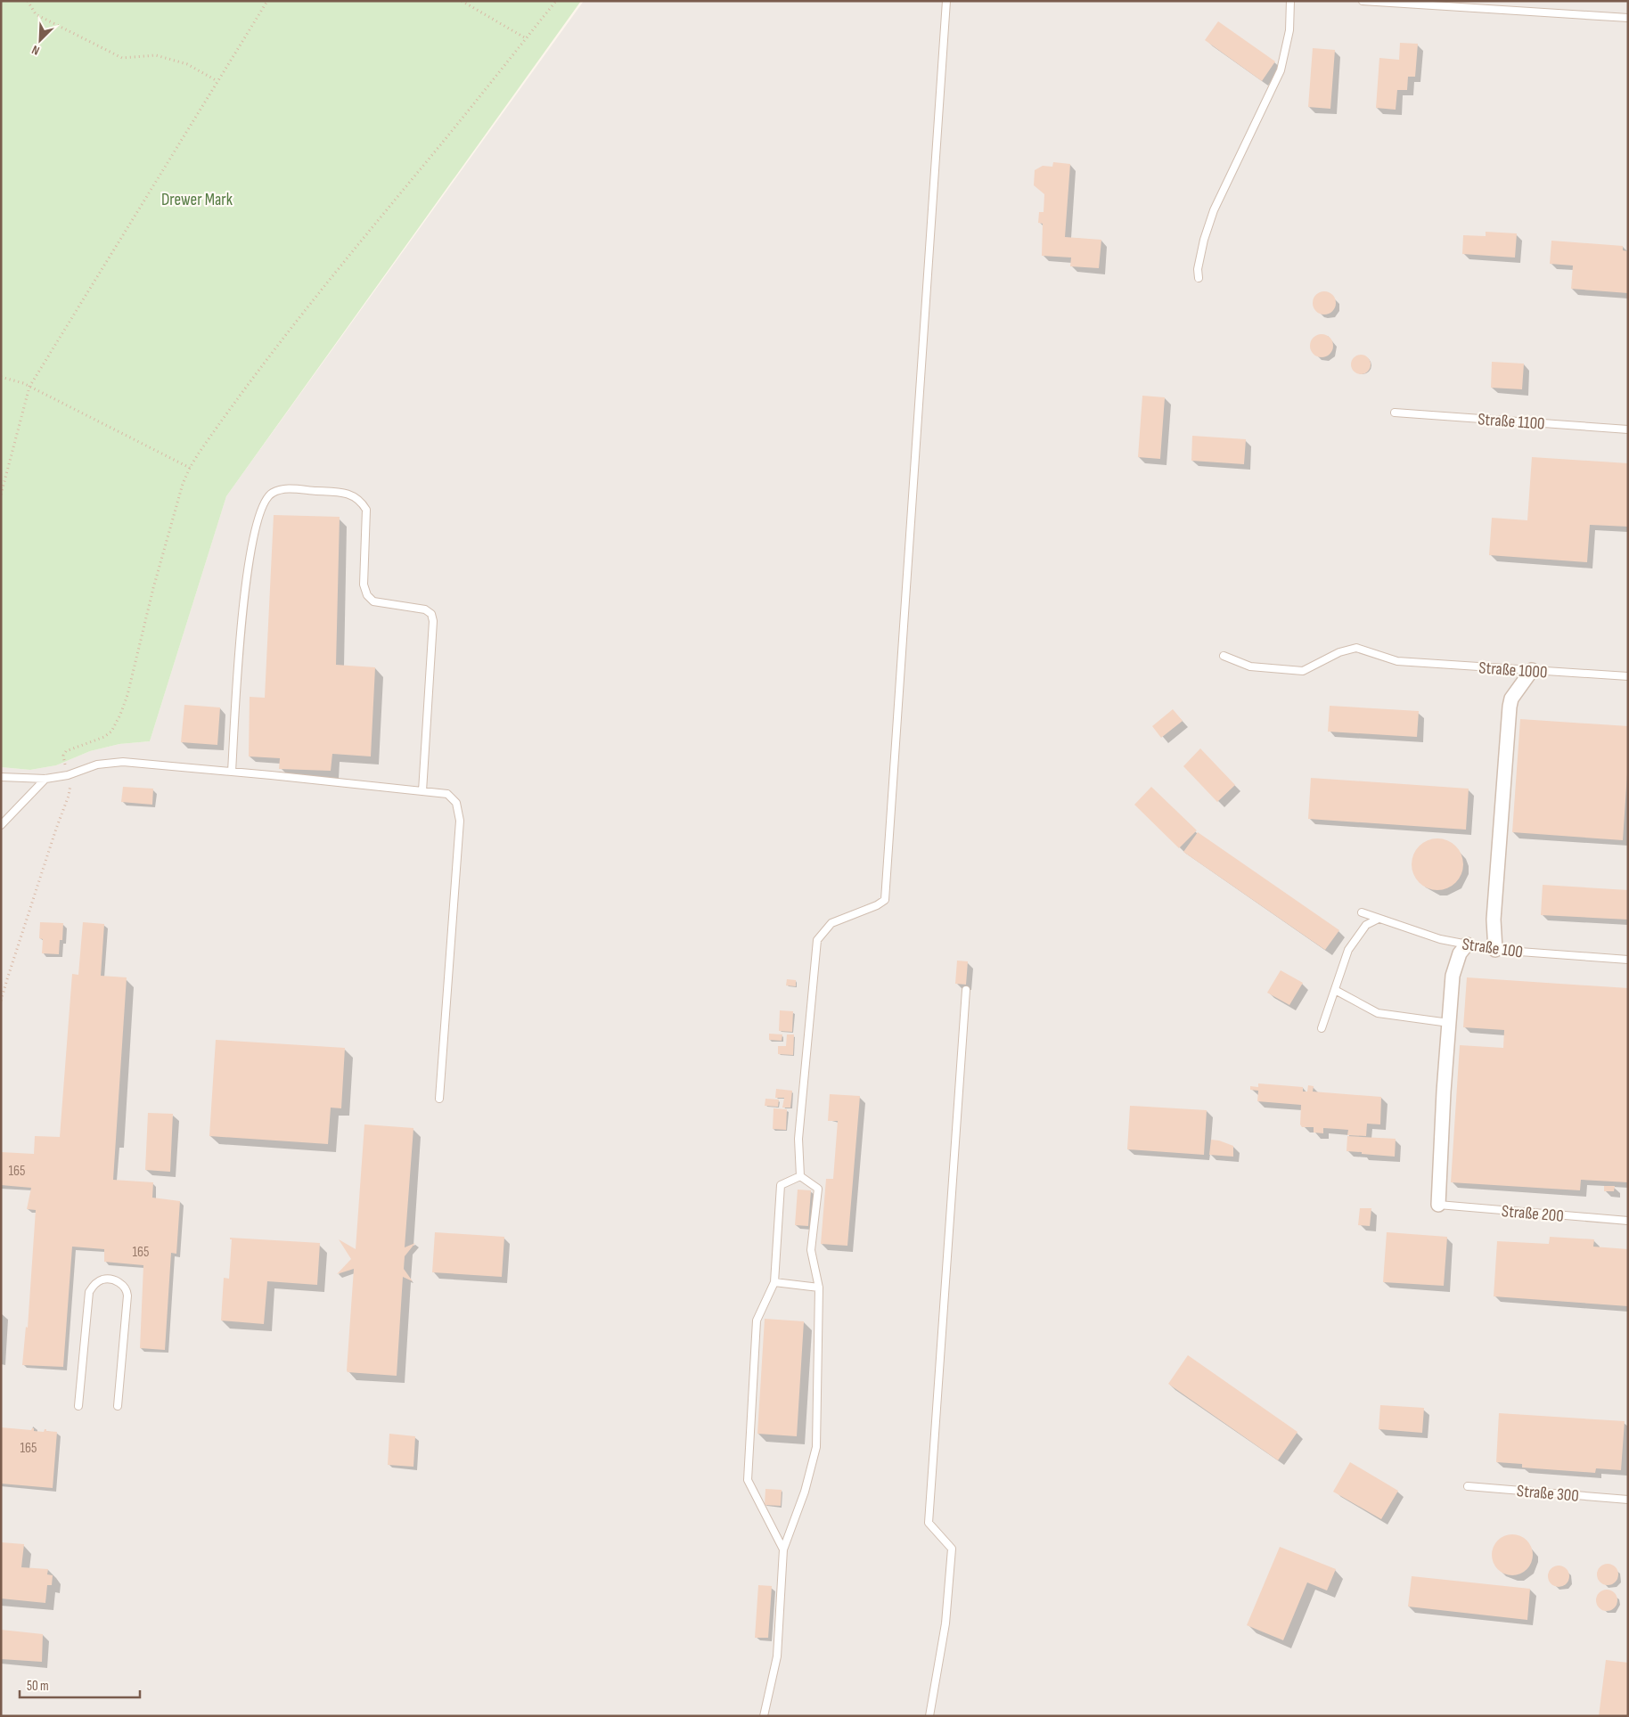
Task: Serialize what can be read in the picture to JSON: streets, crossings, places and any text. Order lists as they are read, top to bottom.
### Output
{
  "streets": {
    "lane": [
      "Straße 1100",
      "Straße 1000",
      "Straße 100",
      "Straße 200",
      "Straße 300"
    ]
  },
  "parks": ["Drewer Mark"],
  "house_numbers": ["165", "165", "165"],
  "scale_bar": "50 m",
  "north": "bottom left"
}
